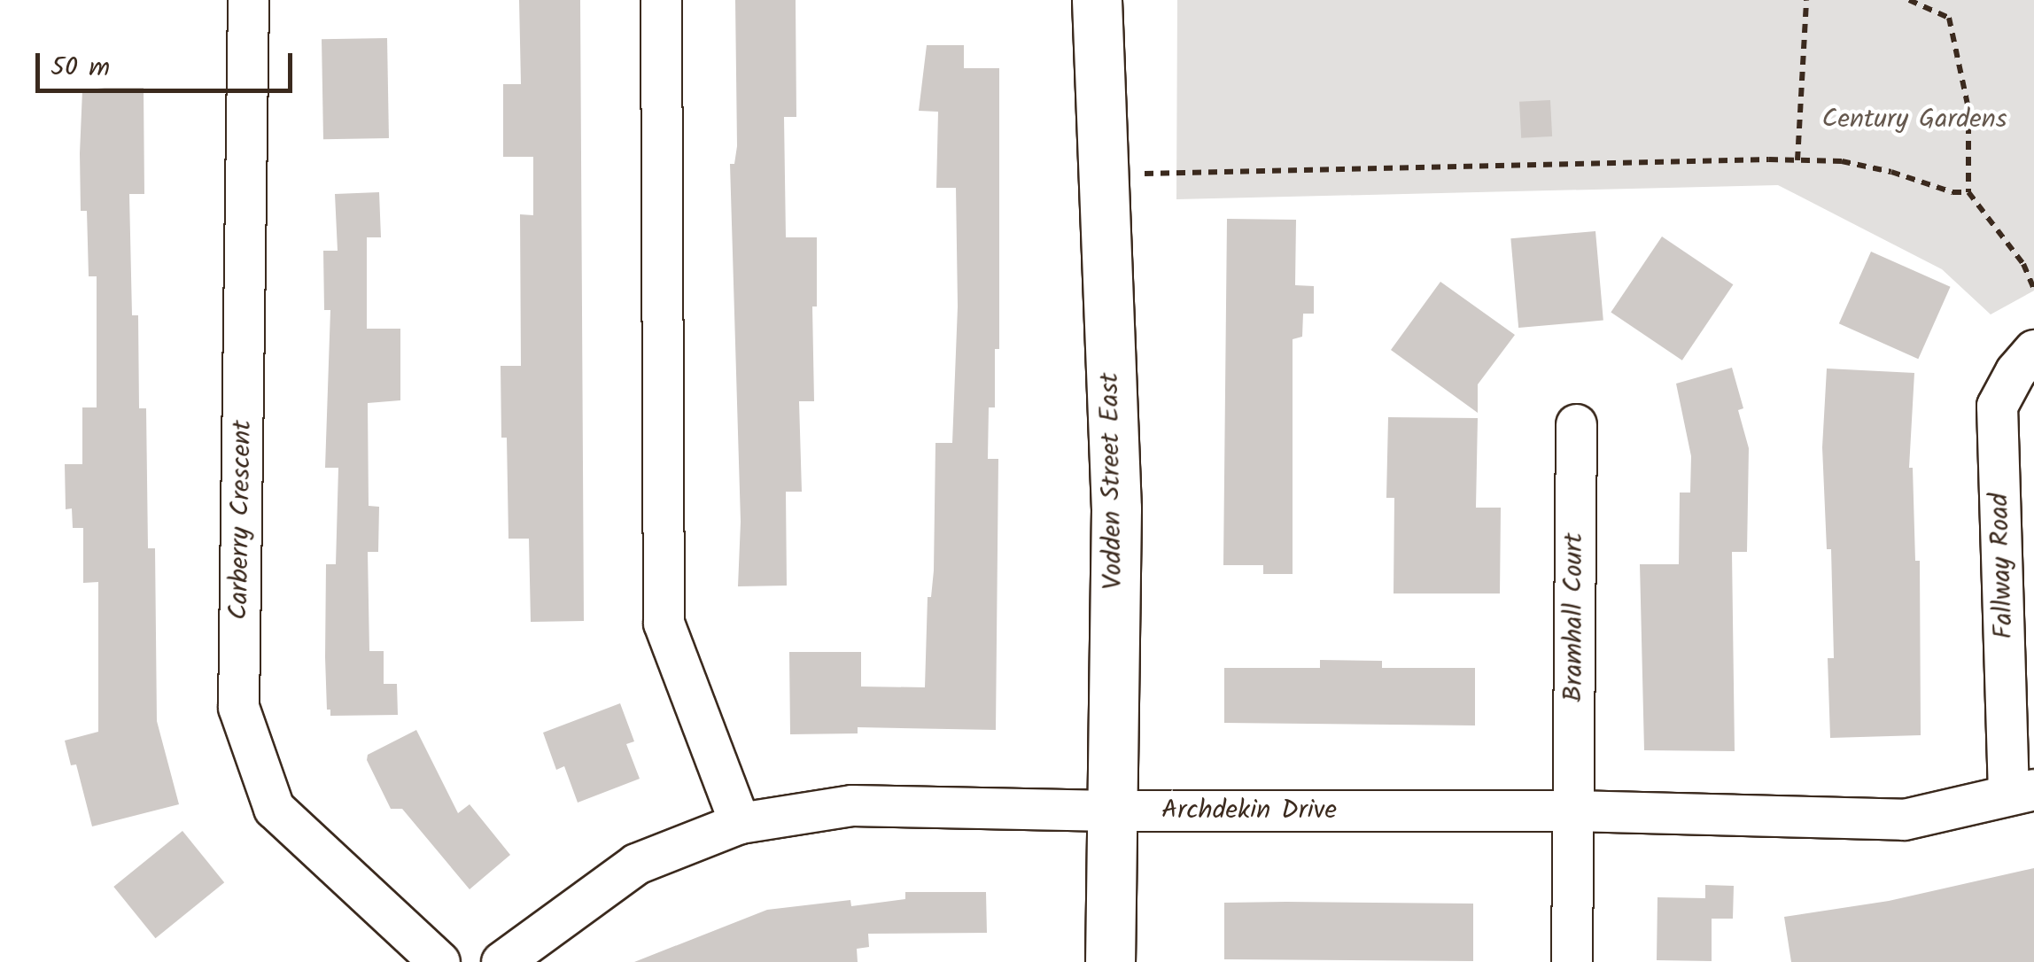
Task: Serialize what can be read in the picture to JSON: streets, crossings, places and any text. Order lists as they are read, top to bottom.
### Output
{
  "streets": {
    "street": [
      "Vodden Street East",
      "Carberry Crescent",
      "Fallway Road",
      "Bramhall Court",
      "Archdekin Drive"
    ]
  },
  "crossings": [
    ["Vodden Street East", "Archdekin Drive"],
    ["Fallway Road", "Archdekin Drive"],
    ["Bramhall Court", "Archdekin Drive"]
  ],
  "parks": ["Century Gardens"],
  "scale_bar": "50 m"
}
